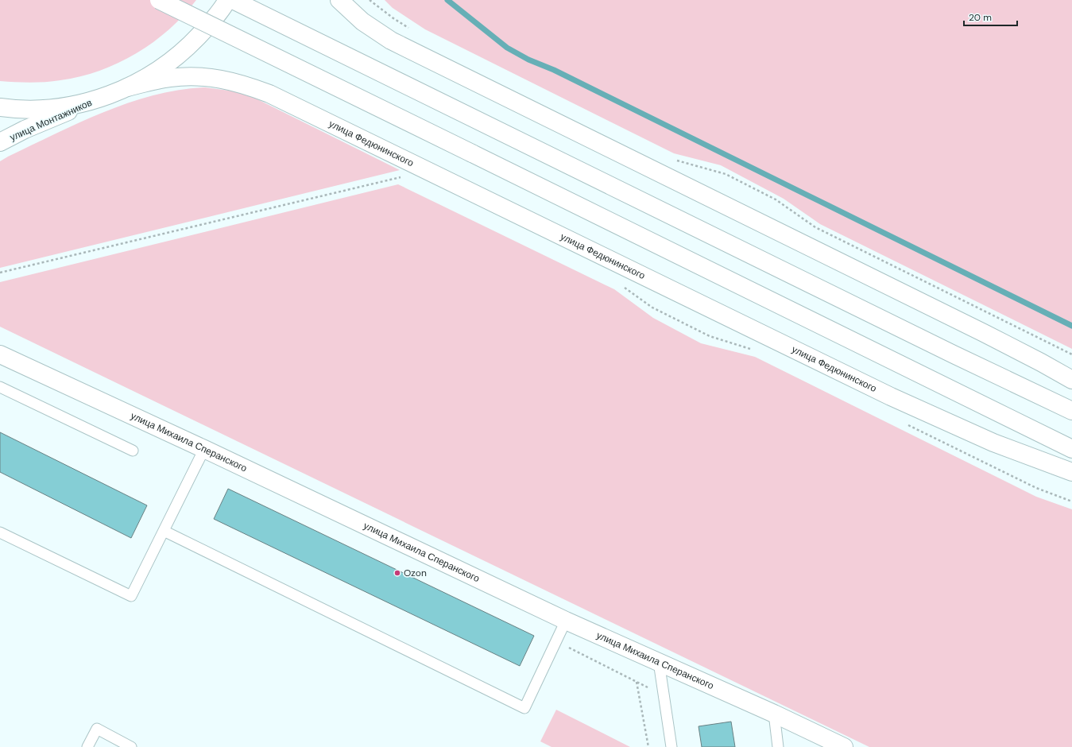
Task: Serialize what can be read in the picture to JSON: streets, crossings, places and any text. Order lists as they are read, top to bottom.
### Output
{
  "streets": {
    "main road": ["улица Монтажников", "улица Федюнинского", "улица Михаила Сперанского"]
  },
  "places": ["Ozon"],
  "scale_bar": "20 m"
}
